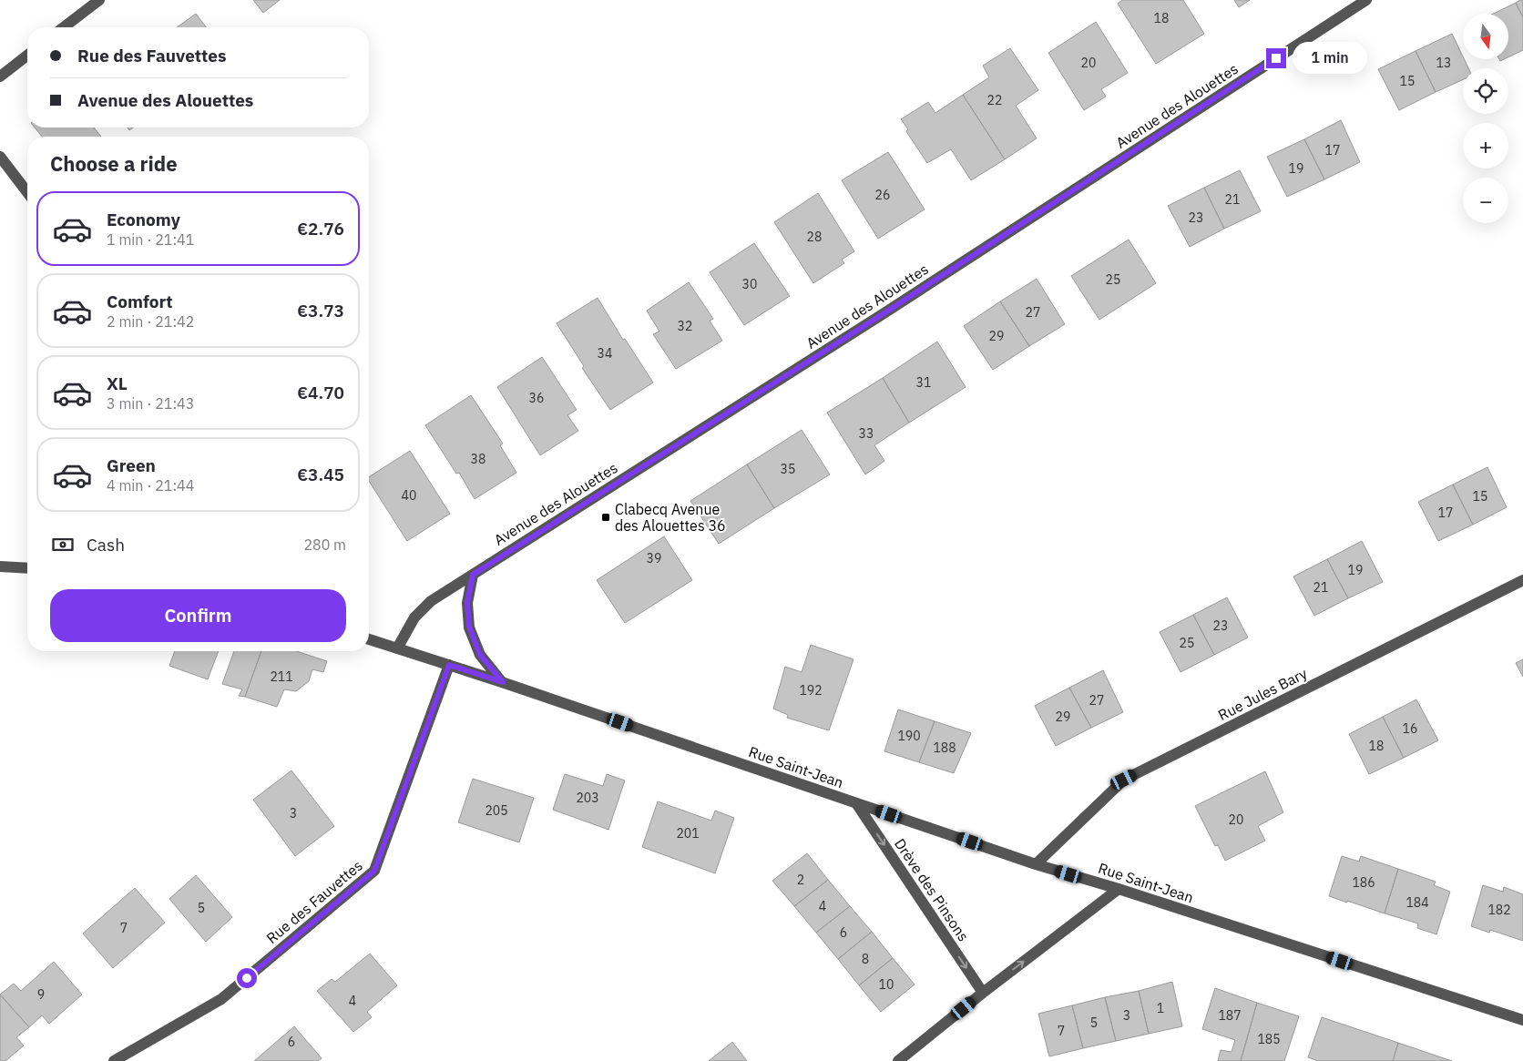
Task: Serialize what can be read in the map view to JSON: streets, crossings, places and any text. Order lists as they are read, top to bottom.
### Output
{
  "streets": {
    "street": [
      "Avenue des Alouettes",
      "Rue Jules Bary",
      "Rue Saint-Jean",
      "Drève des Pinsons",
      "Rue des Fauvettes"
    ]
  },
  "crossings": [
    ["Avenue des Alouettes", "Rue Saint-Jean"],
    ["Rue Jules Bary", "Rue Saint-Jean"],
    ["Rue Saint-Jean", "Drève des Pinsons"],
    ["Rue Saint-Jean", "Rue des Fauvettes"]
  ],
  "one_way": ["Drève des Pinsons"],
  "places": {
    "transit": ["Clabecq Avenue des Alouettes 36"]
  },
  "house_numbers": [
    "18",
    "20",
    "13",
    "15",
    "22",
    "17",
    "19",
    "26",
    "21",
    "23",
    "28",
    "25",
    "30",
    "27",
    "32",
    "29",
    "34",
    "31",
    "36",
    "33",
    "38",
    "35",
    "40",
    "15",
    "17",
    "39",
    "19",
    "21",
    "23",
    "25",
    "211",
    "192",
    "27",
    "29",
    "16",
    "190",
    "18",
    "188",
    "203",
    "205",
    "3",
    "20",
    "201",
    "2",
    "186",
    "184",
    "4",
    "5",
    "182",
    "7",
    "6",
    "8",
    "10",
    "9",
    "4",
    "1",
    "3",
    "187",
    "5",
    "7",
    "185",
    "6"
  ],
  "north": "bottom",
  "page": {
    "map_buttons": ["+", "−"],
    "banner": ["Rue des Fauvettes", "Avenue des Alouettes"],
    "bubble": "1 min",
    "heading": "Choose a ride",
    "list": [
      {
        "name": "Economy",
        "note": "1 min · 21:41",
        "value": "€2.76"
      },
      {
        "name": "Comfort",
        "note": "2 min · 21:42",
        "value": "€3.73"
      },
      {
        "name": "XL",
        "note": "3 min · 21:43",
        "value": "€4.70"
      },
      {
        "name": "Green",
        "note": "4 min · 21:44",
        "value": "€3.45"
      }
    ],
    "pay": ["Cash", "280 m"],
    "buttons": "Confirm"
  }
}
